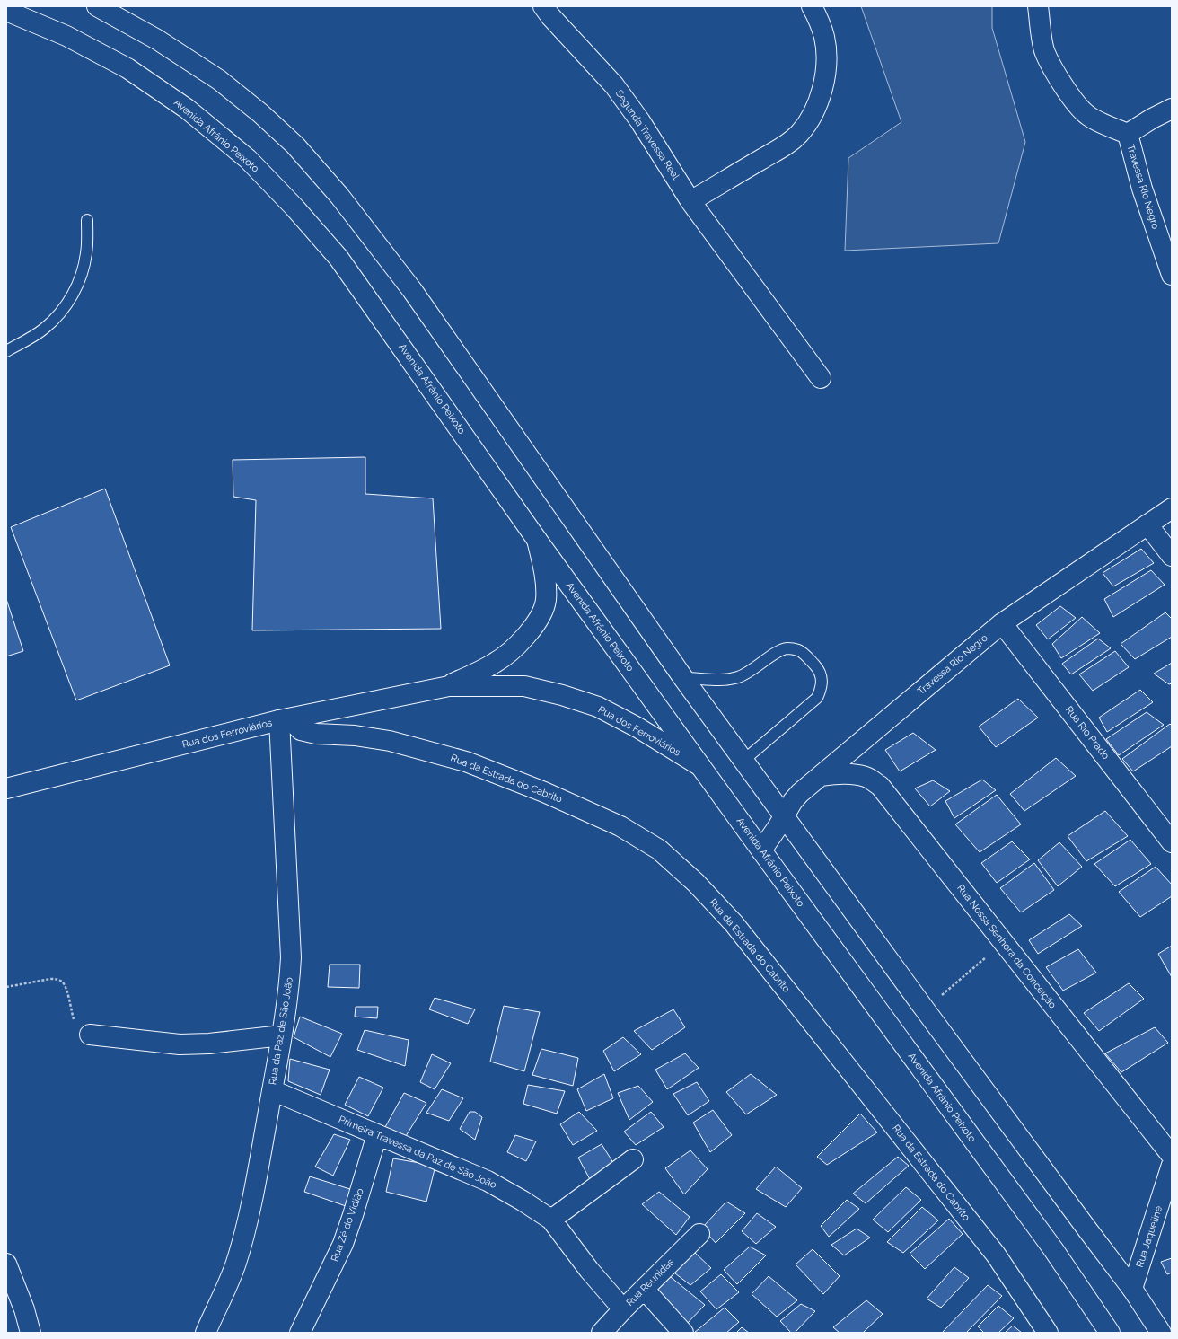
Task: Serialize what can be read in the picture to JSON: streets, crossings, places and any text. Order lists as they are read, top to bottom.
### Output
{
  "streets": {
    "street": [
      "Segunda Travessa Real",
      "Avenida Afrânio Peixoto",
      "Travessa Rio Negro",
      "Rua dos Ferroviários",
      "Rua Rio Prado",
      "Rua da Estrada do Cabrito",
      "Rua Nossa Senhora da Conceição",
      "Rua da Paz de São João",
      "Primeira Travessa da Paz de São João",
      "Rua Zé do Vidião",
      "Rua Jaqueline",
      "Rua Reunidas"
    ]
  },
  "crossings": [
    ["Avenida Afrânio Peixoto", "Travessa Rio Negro"],
    ["Avenida Afrânio Peixoto", "Rua dos Ferroviários"],
    ["Travessa Rio Negro", "Rua Rio Prado"],
    ["Travessa Rio Negro", "Rua Nossa Senhora da Conceição"],
    ["Rua dos Ferroviários", "Rua da Estrada do Cabrito"],
    ["Rua dos Ferroviários", "Rua da Paz de São João"],
    ["Rua da Estrada do Cabrito", "Rua da Paz de São João"],
    ["Rua da Paz de São João", "Primeira Travessa da Paz de São João"],
    ["Primeira Travessa da Paz de São João", "Rua Zé do Vidião"],
    ["Primeira Travessa da Paz de São João", "Rua Reunidas"]
  ]
}
